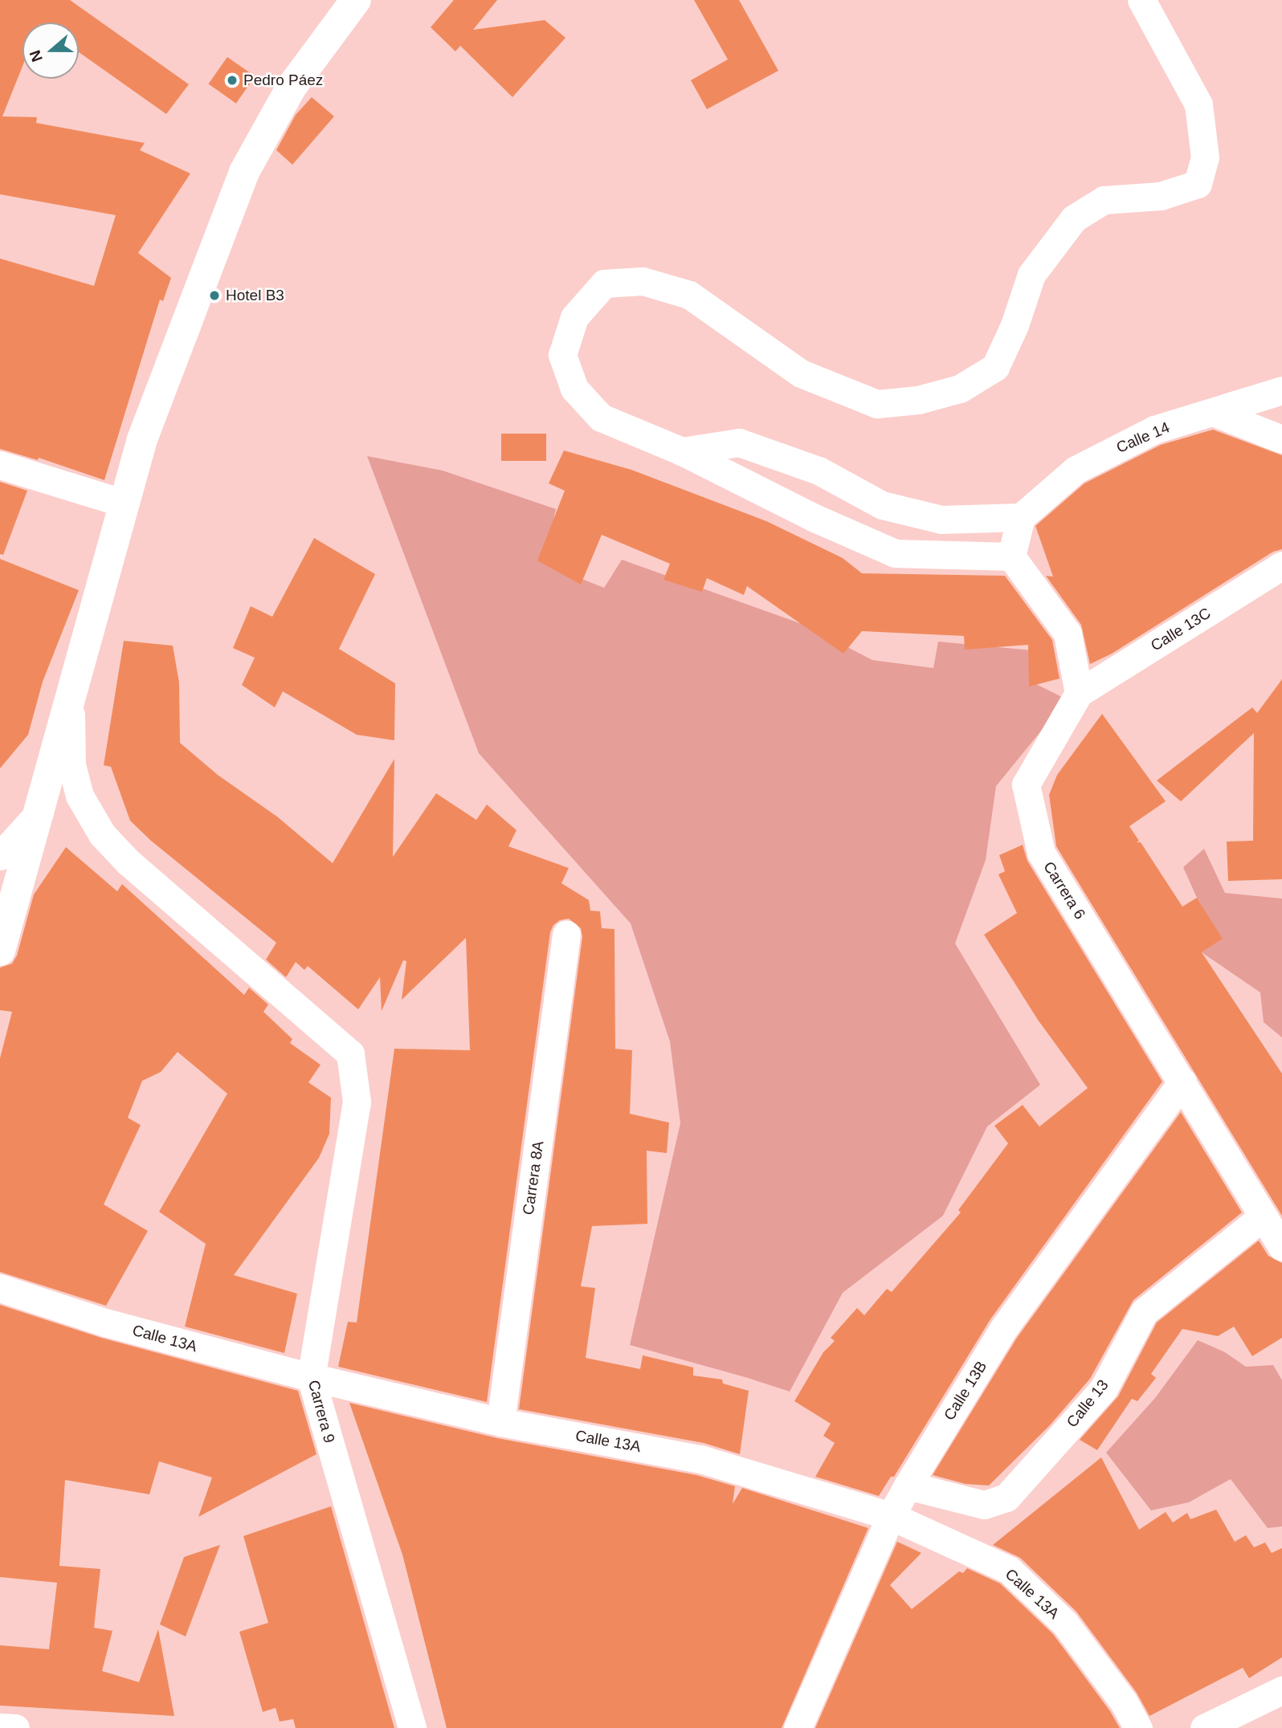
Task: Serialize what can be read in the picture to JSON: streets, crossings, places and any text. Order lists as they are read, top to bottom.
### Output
{
  "streets": {
    "street": [
      "Calle 14",
      "Calle 13C",
      "Carrera 6",
      "Carrera 8A",
      "Calle 13A",
      "Calle 13B",
      "Calle 13",
      "Carrera 9"
    ]
  },
  "crossings": [
    ["Calle 13C", "Carrera 6"],
    ["Carrera 6", "Calle 13B"],
    ["Carrera 6", "Calle 13"],
    ["Carrera 8A", "Calle 13A"],
    ["Calle 13A", "Calle 13B"],
    ["Calle 13A", "Carrera 9"],
    ["Calle 13B", "Calle 13"]
  ],
  "places": ["Pedro Páez", "Hotel B3"],
  "north": "left"
}
